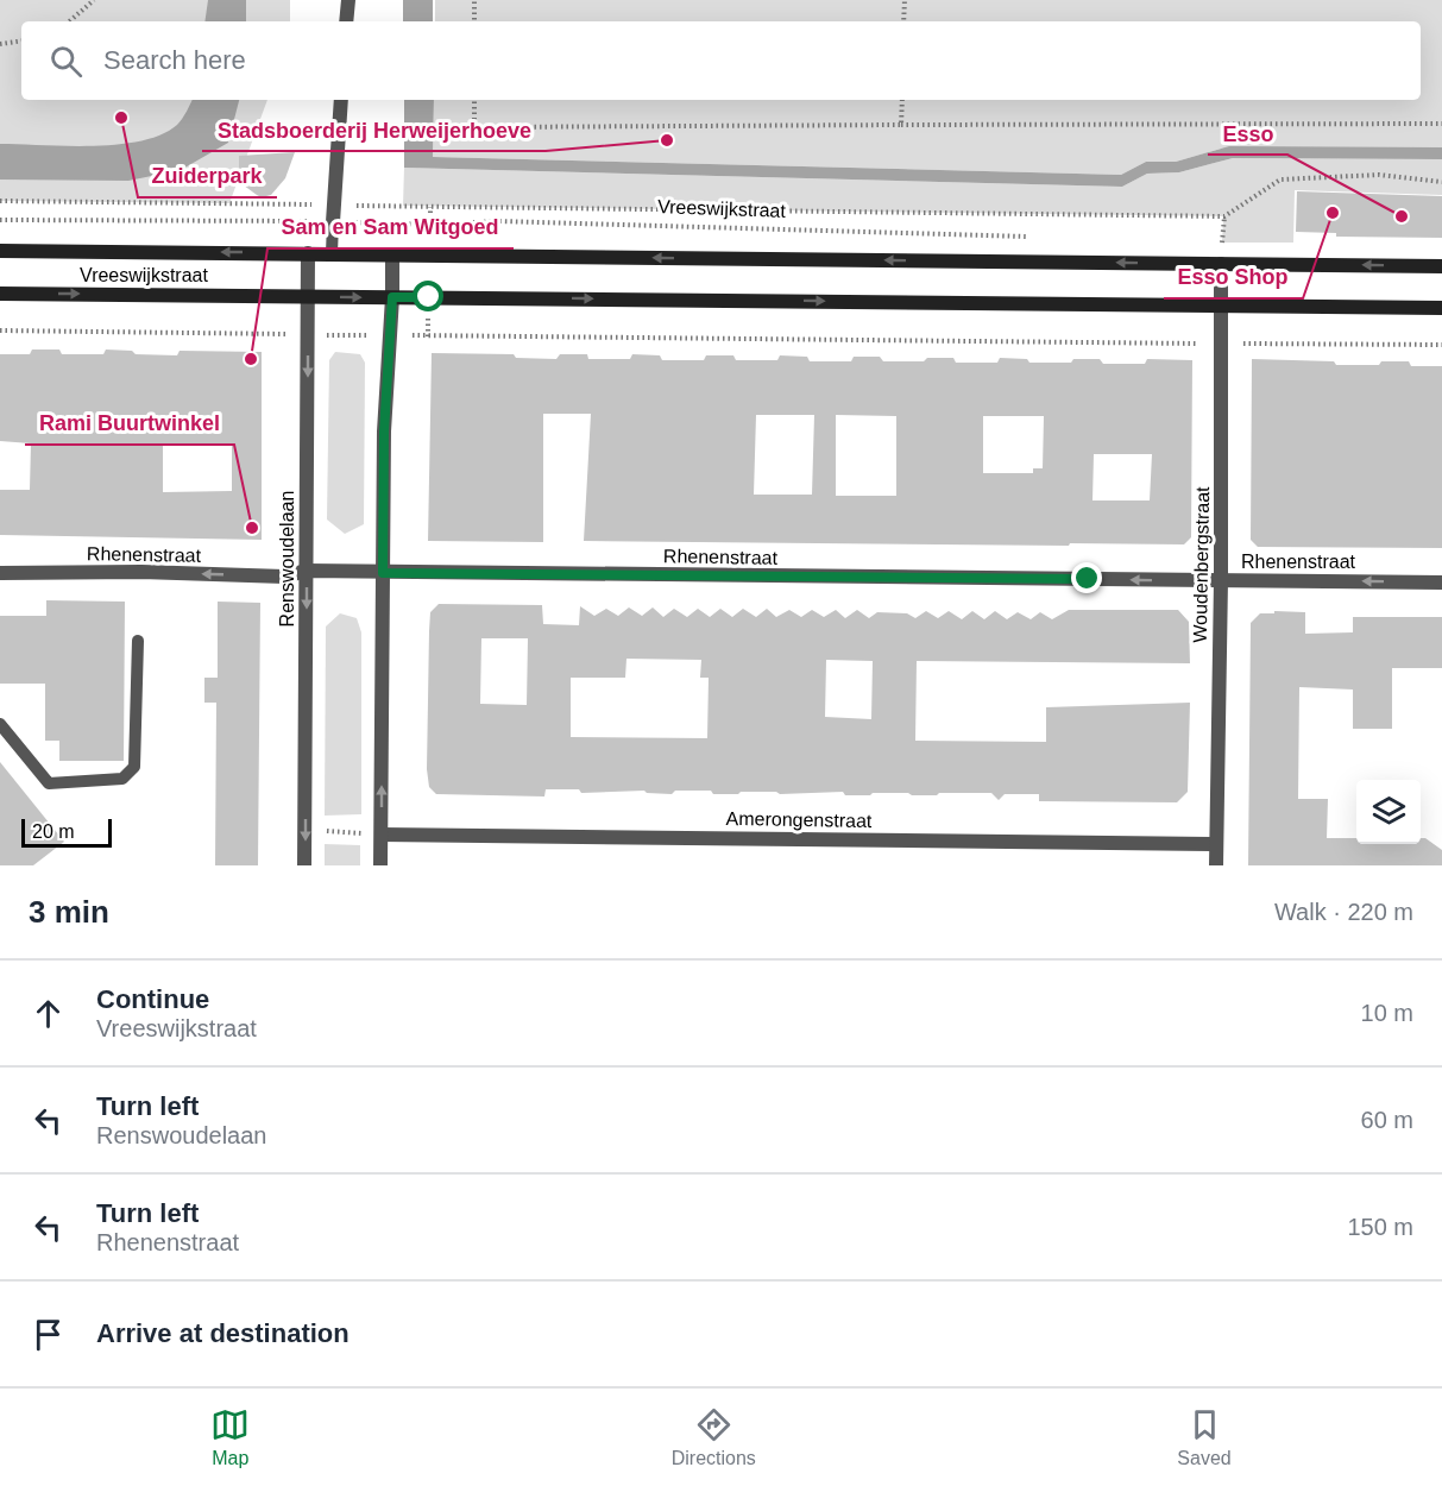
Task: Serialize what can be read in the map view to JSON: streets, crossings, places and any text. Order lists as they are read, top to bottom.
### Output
{
  "streets": {
    "main road": ["Vreeswijkstraat"],
    "street": [
      "Rhenenstraat",
      "Renswoudelaan",
      "Woudenbergstraat",
      "Amerongenstraat"
    ]
  },
  "crossings": [
    ["Vreeswijkstraat", "Renswoudelaan"],
    ["Vreeswijkstraat", "Woudenbergstraat"],
    ["Rhenenstraat", "Renswoudelaan"],
    ["Rhenenstraat", "Woudenbergstraat"],
    ["Woudenbergstraat", "Amerongenstraat"]
  ],
  "one_way": ["Rhenenstraat"],
  "places": [
    "Zuiderpark",
    "Stadsboerderij Herweijerhoeve",
    "Esso Shop",
    "Esso",
    "Sam en Sam Witgoed",
    "Rami Buurtwinkel"
  ],
  "scale_bar": "20 m",
  "page": {
    "search": "Search here",
    "scale": "20 m",
    "heading": ["3 min", "Walk · 220 m"],
    "list": [
      ["Continue", "Vreeswijkstraat", "10 m"],
      ["Turn left", "Renswoudelaan", "60 m"],
      ["Turn left", "Rhenenstraat", "150 m"],
      "Arrive at destination"
    ],
    "nav": ["Map", "Directions", "Saved"]
  }
}
